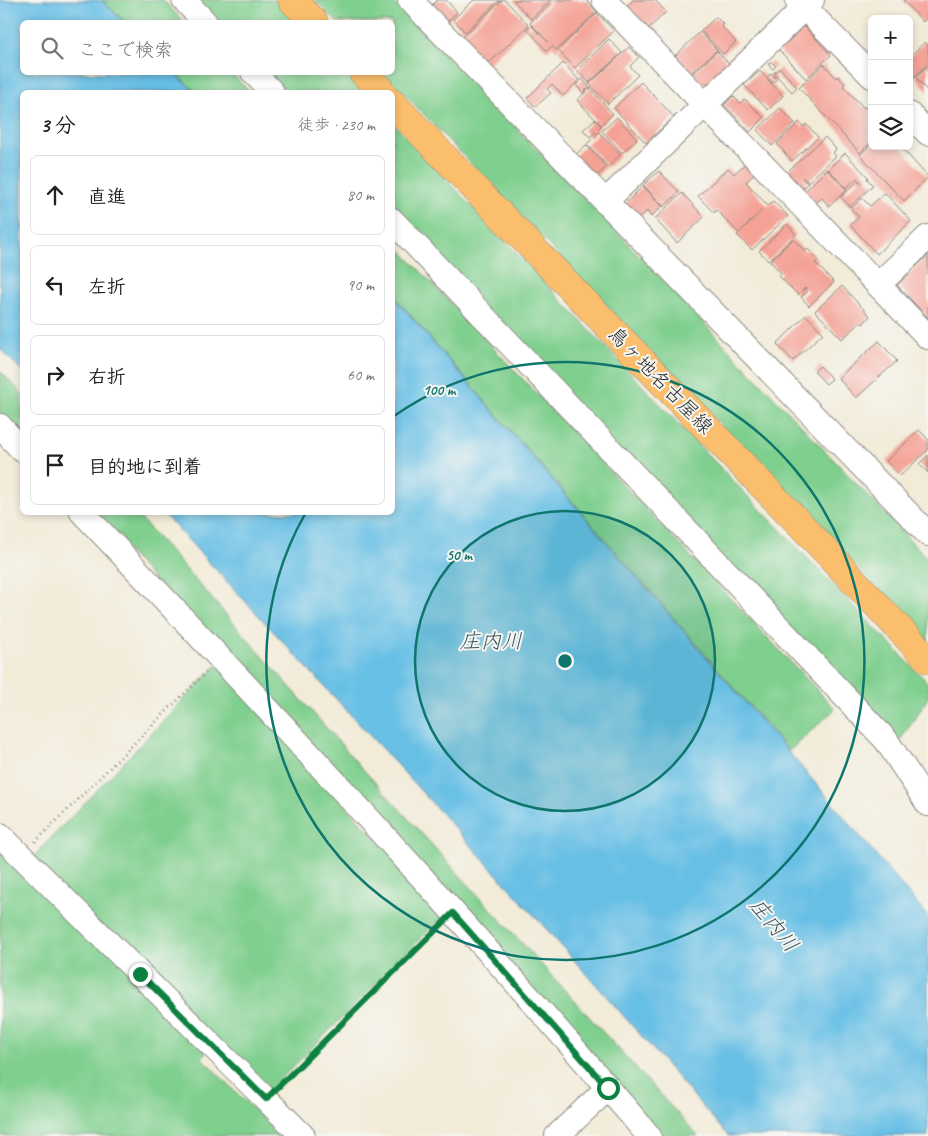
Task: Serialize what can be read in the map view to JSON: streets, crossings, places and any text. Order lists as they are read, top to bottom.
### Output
{
  "streets": {
    "main road": ["鳥ヶ地名古屋線"]
  },
  "water": ["庄内川"],
  "page": {
    "map_buttons": ["+", "−"],
    "search": "ここで検索",
    "heading": ["3 分", "徒歩 · 230 m"],
    "list": [
      ["直進", "80 m"],
      ["左折", "90 m"],
      ["右折", "60 m"],
      "目的地に到着"
    ]
  },
  "rings": ["100 m", "50 m"]
}
